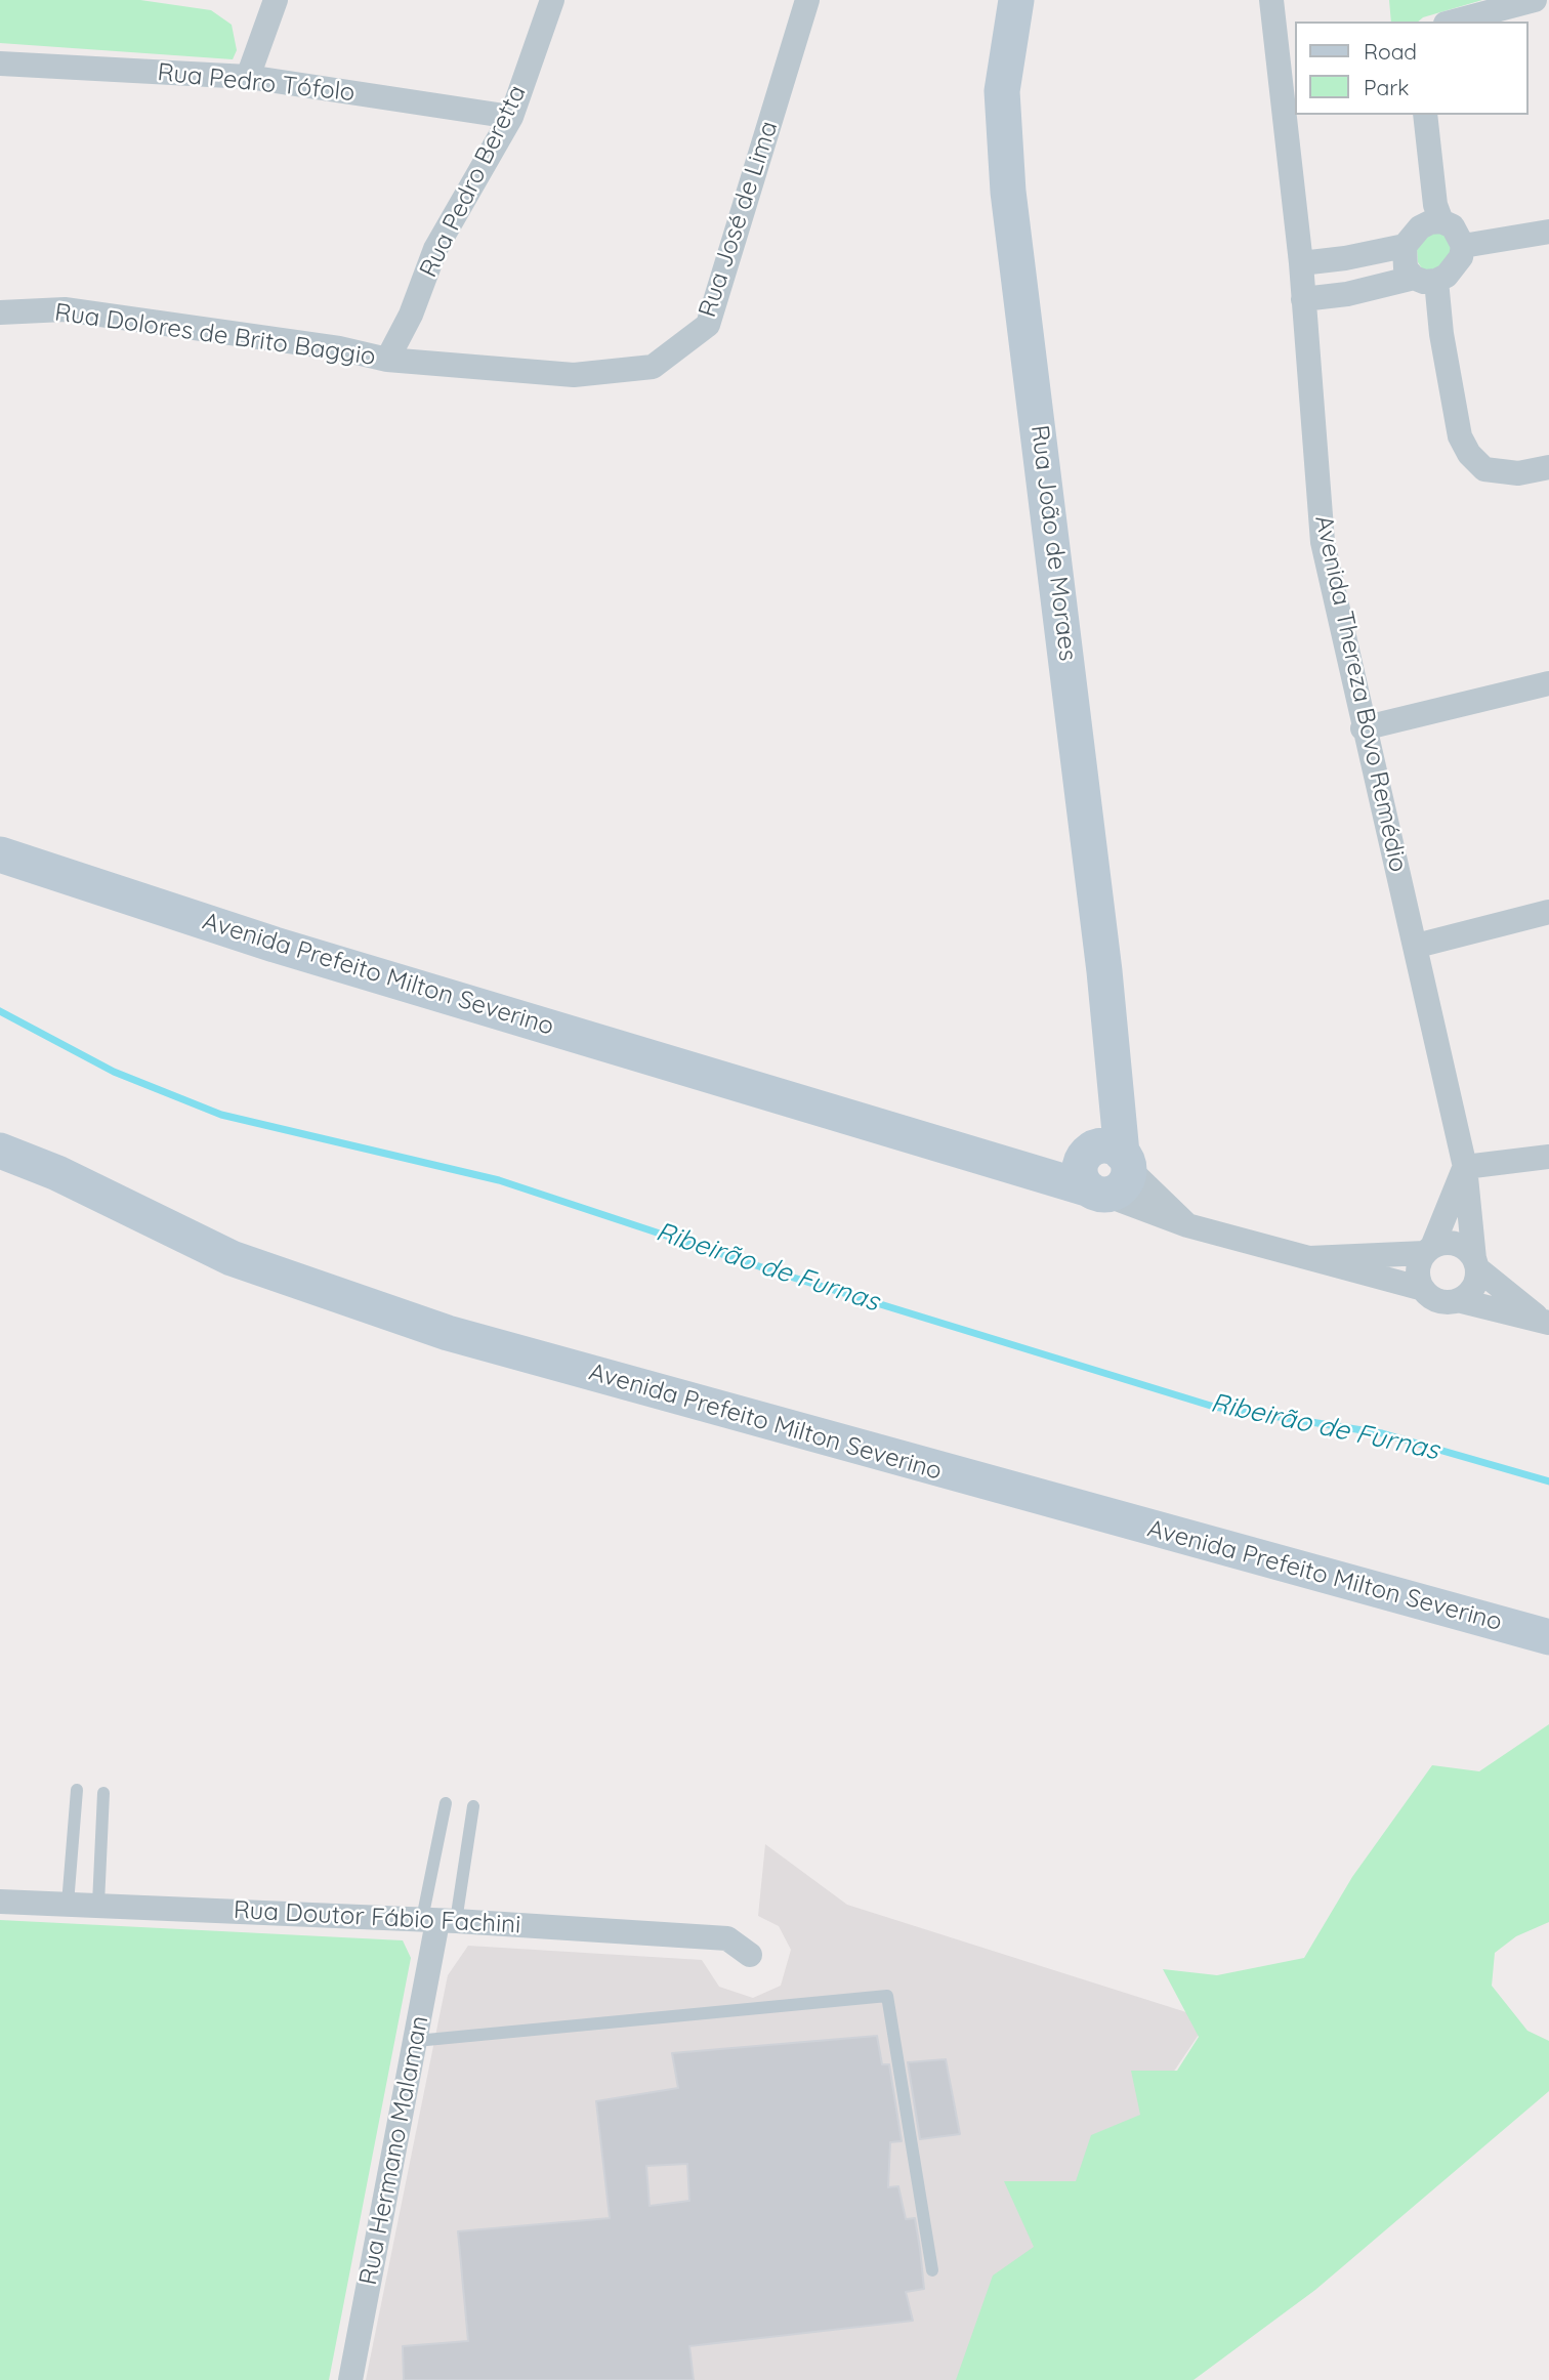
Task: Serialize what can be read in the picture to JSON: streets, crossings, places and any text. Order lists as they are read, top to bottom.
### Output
{
  "streets": {
    "street": [
      "Rua Pedro Tófolo",
      "Rua Pedro Beretta",
      "Rua José de Lima",
      "Rua Dolores de Brito Baggio",
      "Rua João de Moraes",
      "Avenida Thereza Bovo Remédio",
      "Avenida Prefeito Milton Severino",
      "Rua Doutor Fábio Fachini",
      "Rua Hermano Malaman"
    ]
  },
  "crossings": [
    ["Rua Pedro Tófolo", "Rua Pedro Beretta"],
    ["Rua Pedro Beretta", "Rua José de Lima"],
    ["Rua Pedro Beretta", "Rua Dolores de Brito Baggio"],
    ["Rua José de Lima", "Rua Dolores de Brito Baggio"],
    ["Rua João de Moraes", "Avenida Prefeito Milton Severino"],
    ["Avenida Thereza Bovo Remédio", "Avenida Prefeito Milton Severino"],
    ["Rua Doutor Fábio Fachini", "Rua Hermano Malaman"]
  ],
  "water": ["Ribeirão de Furnas"],
  "legend": ["Road", "Park"]
}
